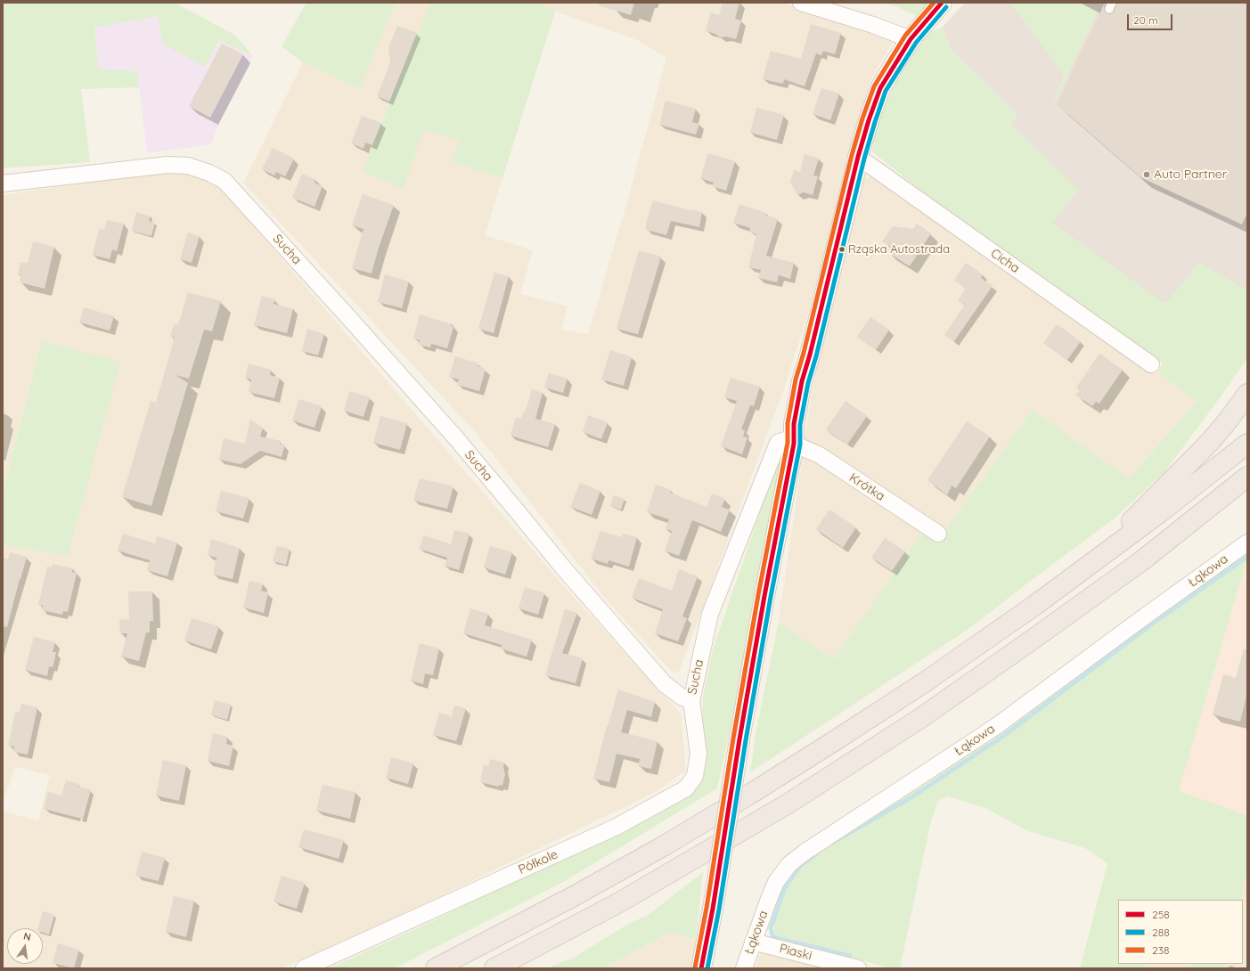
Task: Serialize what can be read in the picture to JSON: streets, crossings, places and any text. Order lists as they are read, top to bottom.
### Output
{
  "streets": {
    "street": [
      "Sucha",
      "Cicha",
      "Krótka",
      "Łąkowa",
      "Półkole",
      "Piaski"
    ]
  },
  "crossings": [
    ["Sucha", "Krótka"],
    ["Sucha", "Półkole"],
    ["Łąkowa", "Piaski"]
  ],
  "places": ["Auto Partner", "Rząska Autostrada"],
  "lines": ["transit line 258", "transit line 238", "transit line 288"],
  "legend": ["258", "288", "238"],
  "scale_bar": "20 m",
  "north": "top"
}
